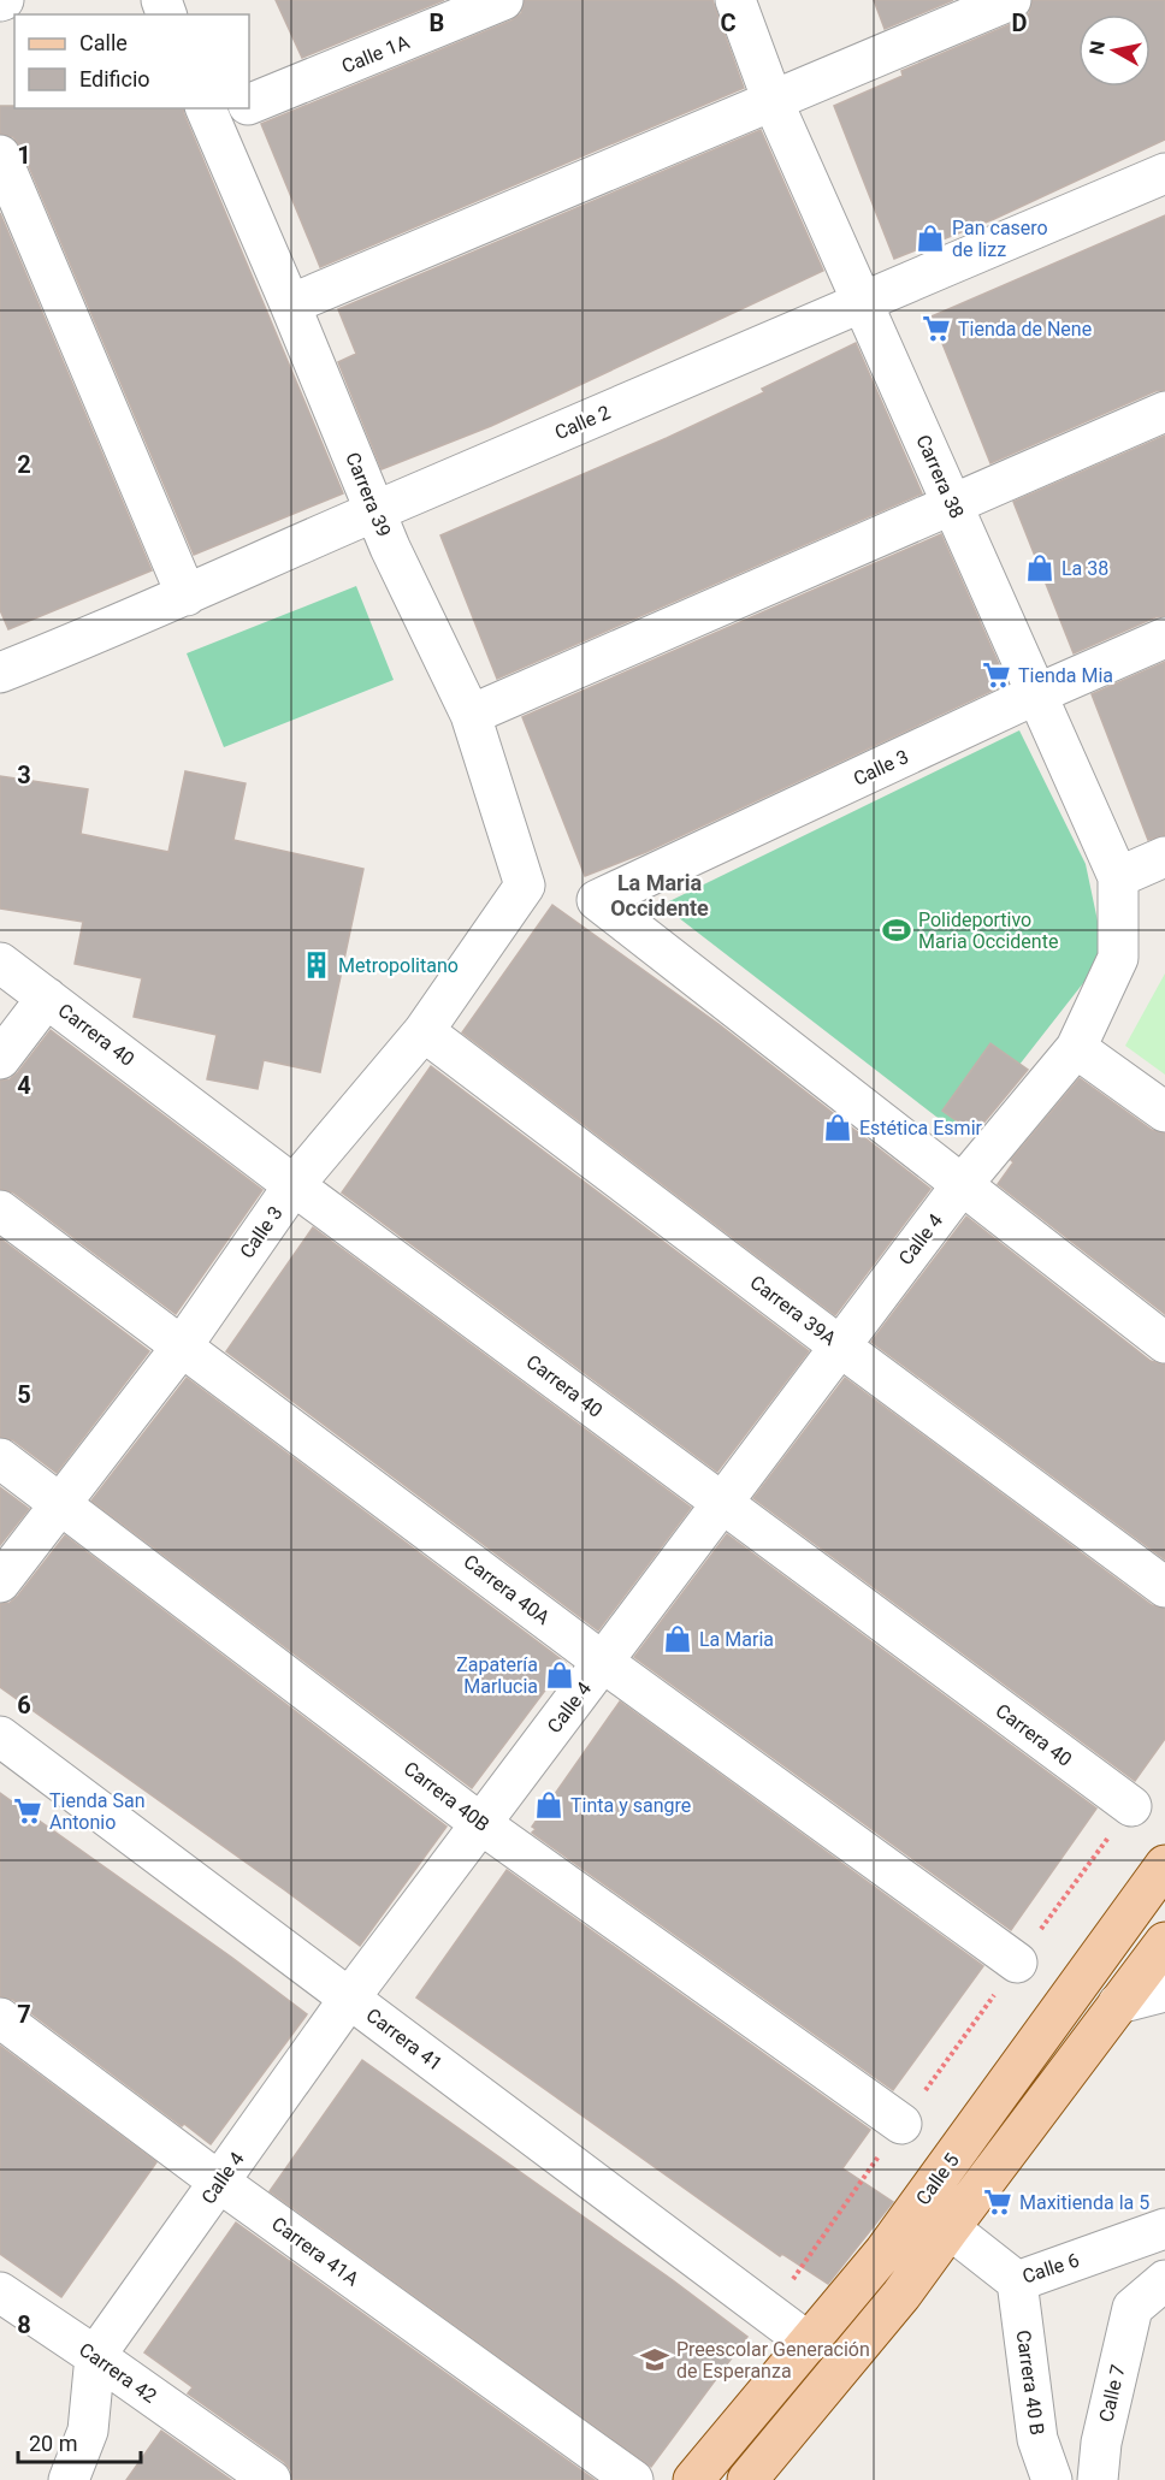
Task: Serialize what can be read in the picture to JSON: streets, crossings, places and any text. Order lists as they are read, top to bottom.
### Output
{
  "streets": {
    "main road": ["Calle 5"],
    "street": [
      "Calle 1A",
      "Calle 2",
      "Carrera 38",
      "Carrera 39",
      "Calle 3",
      "Carrera 40",
      "Calle 4",
      "Carrera 39A",
      "Carrera 40A",
      "Carrera 40B",
      "Carrera 41",
      "Carrera 41A",
      "Calle 6",
      "Carrera 42",
      "Carrera 40 B",
      "Calle 7"
    ]
  },
  "crossings": [
    ["Calle 2", "Carrera 38"],
    ["Calle 2", "Carrera 39"],
    ["Carrera 38", "Calle 3"],
    ["Carrera 38", "Calle 4"],
    ["Carrera 39", "Calle 3"],
    ["Calle 3", "Carrera 40"],
    ["Calle 3", "Calle 4"],
    ["Calle 3", "Carrera 39A"],
    ["Calle 3", "Carrera 40A"],
    ["Calle 3", "Carrera 40B"],
    ["Carrera 40", "Calle 4"],
    ["Calle 4", "Carrera 39A"],
    ["Calle 4", "Carrera 40A"],
    ["Calle 4", "Carrera 40B"],
    ["Calle 4", "Carrera 41"],
    ["Calle 4", "Carrera 41A"],
    ["Calle 4", "Carrera 42"],
    ["Carrera 41", "Calle 5"],
    ["Calle 5", "Calle 6"],
    ["Calle 6", "Carrera 40 B"]
  ],
  "districts": ["La Maria Occidente"],
  "places": {
    "shop": [
      "Pan casero de lizz",
      "La 38",
      "Estética Esmir",
      "La Maria",
      "Zapatería Marlucia",
      "Tinta y sangre"
    ],
    "supermarket": [
      "Tienda de Nene",
      "Tienda Mia",
      "Tienda San Antonio",
      "Maxitienda la 5"
    ],
    "sports": ["Polideportivo Maria Occidente"],
    "building": ["Metropolitano"],
    "school or university": ["Preescolar Generación de Esperanza"]
  },
  "legend": ["Calle", "Edificio"],
  "scale_bar": "20 m",
  "north": "left",
  "grid": {
    "columns": ["B", "C", "D"],
    "rows": [
      "1",
      "2",
      "3",
      "4",
      "5",
      "6",
      "7",
      "8"
    ]
  }
}
